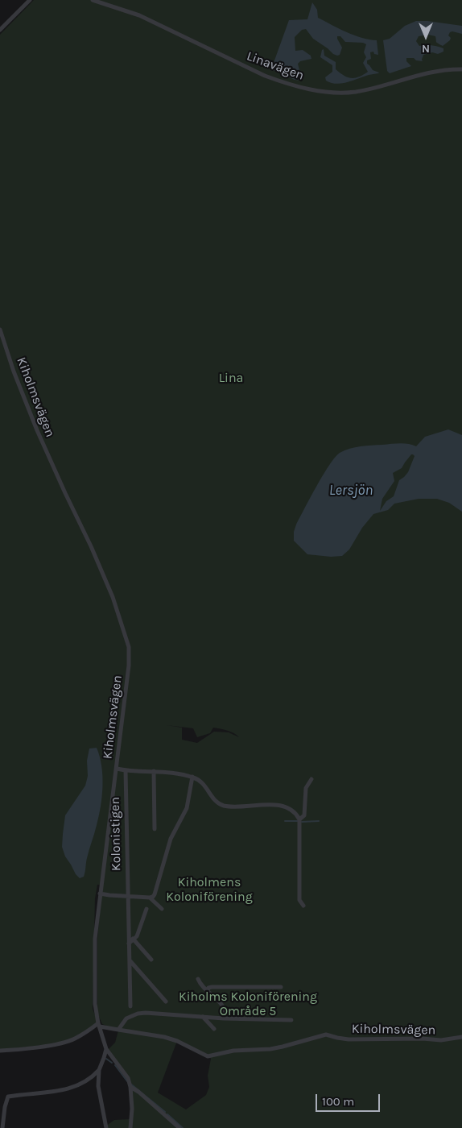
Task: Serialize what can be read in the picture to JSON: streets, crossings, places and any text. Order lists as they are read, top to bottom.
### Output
{
  "streets": {
    "street": ["Linavägen", "Kiholmsvägen", "Kolonistigen"]
  },
  "water": ["Lersjön"],
  "parks": ["Lina", "Kiholmens Koloniförening", "Kiholms Koloniförening Område 5"],
  "scale_bar": "100 m",
  "north": "bottom"
}
